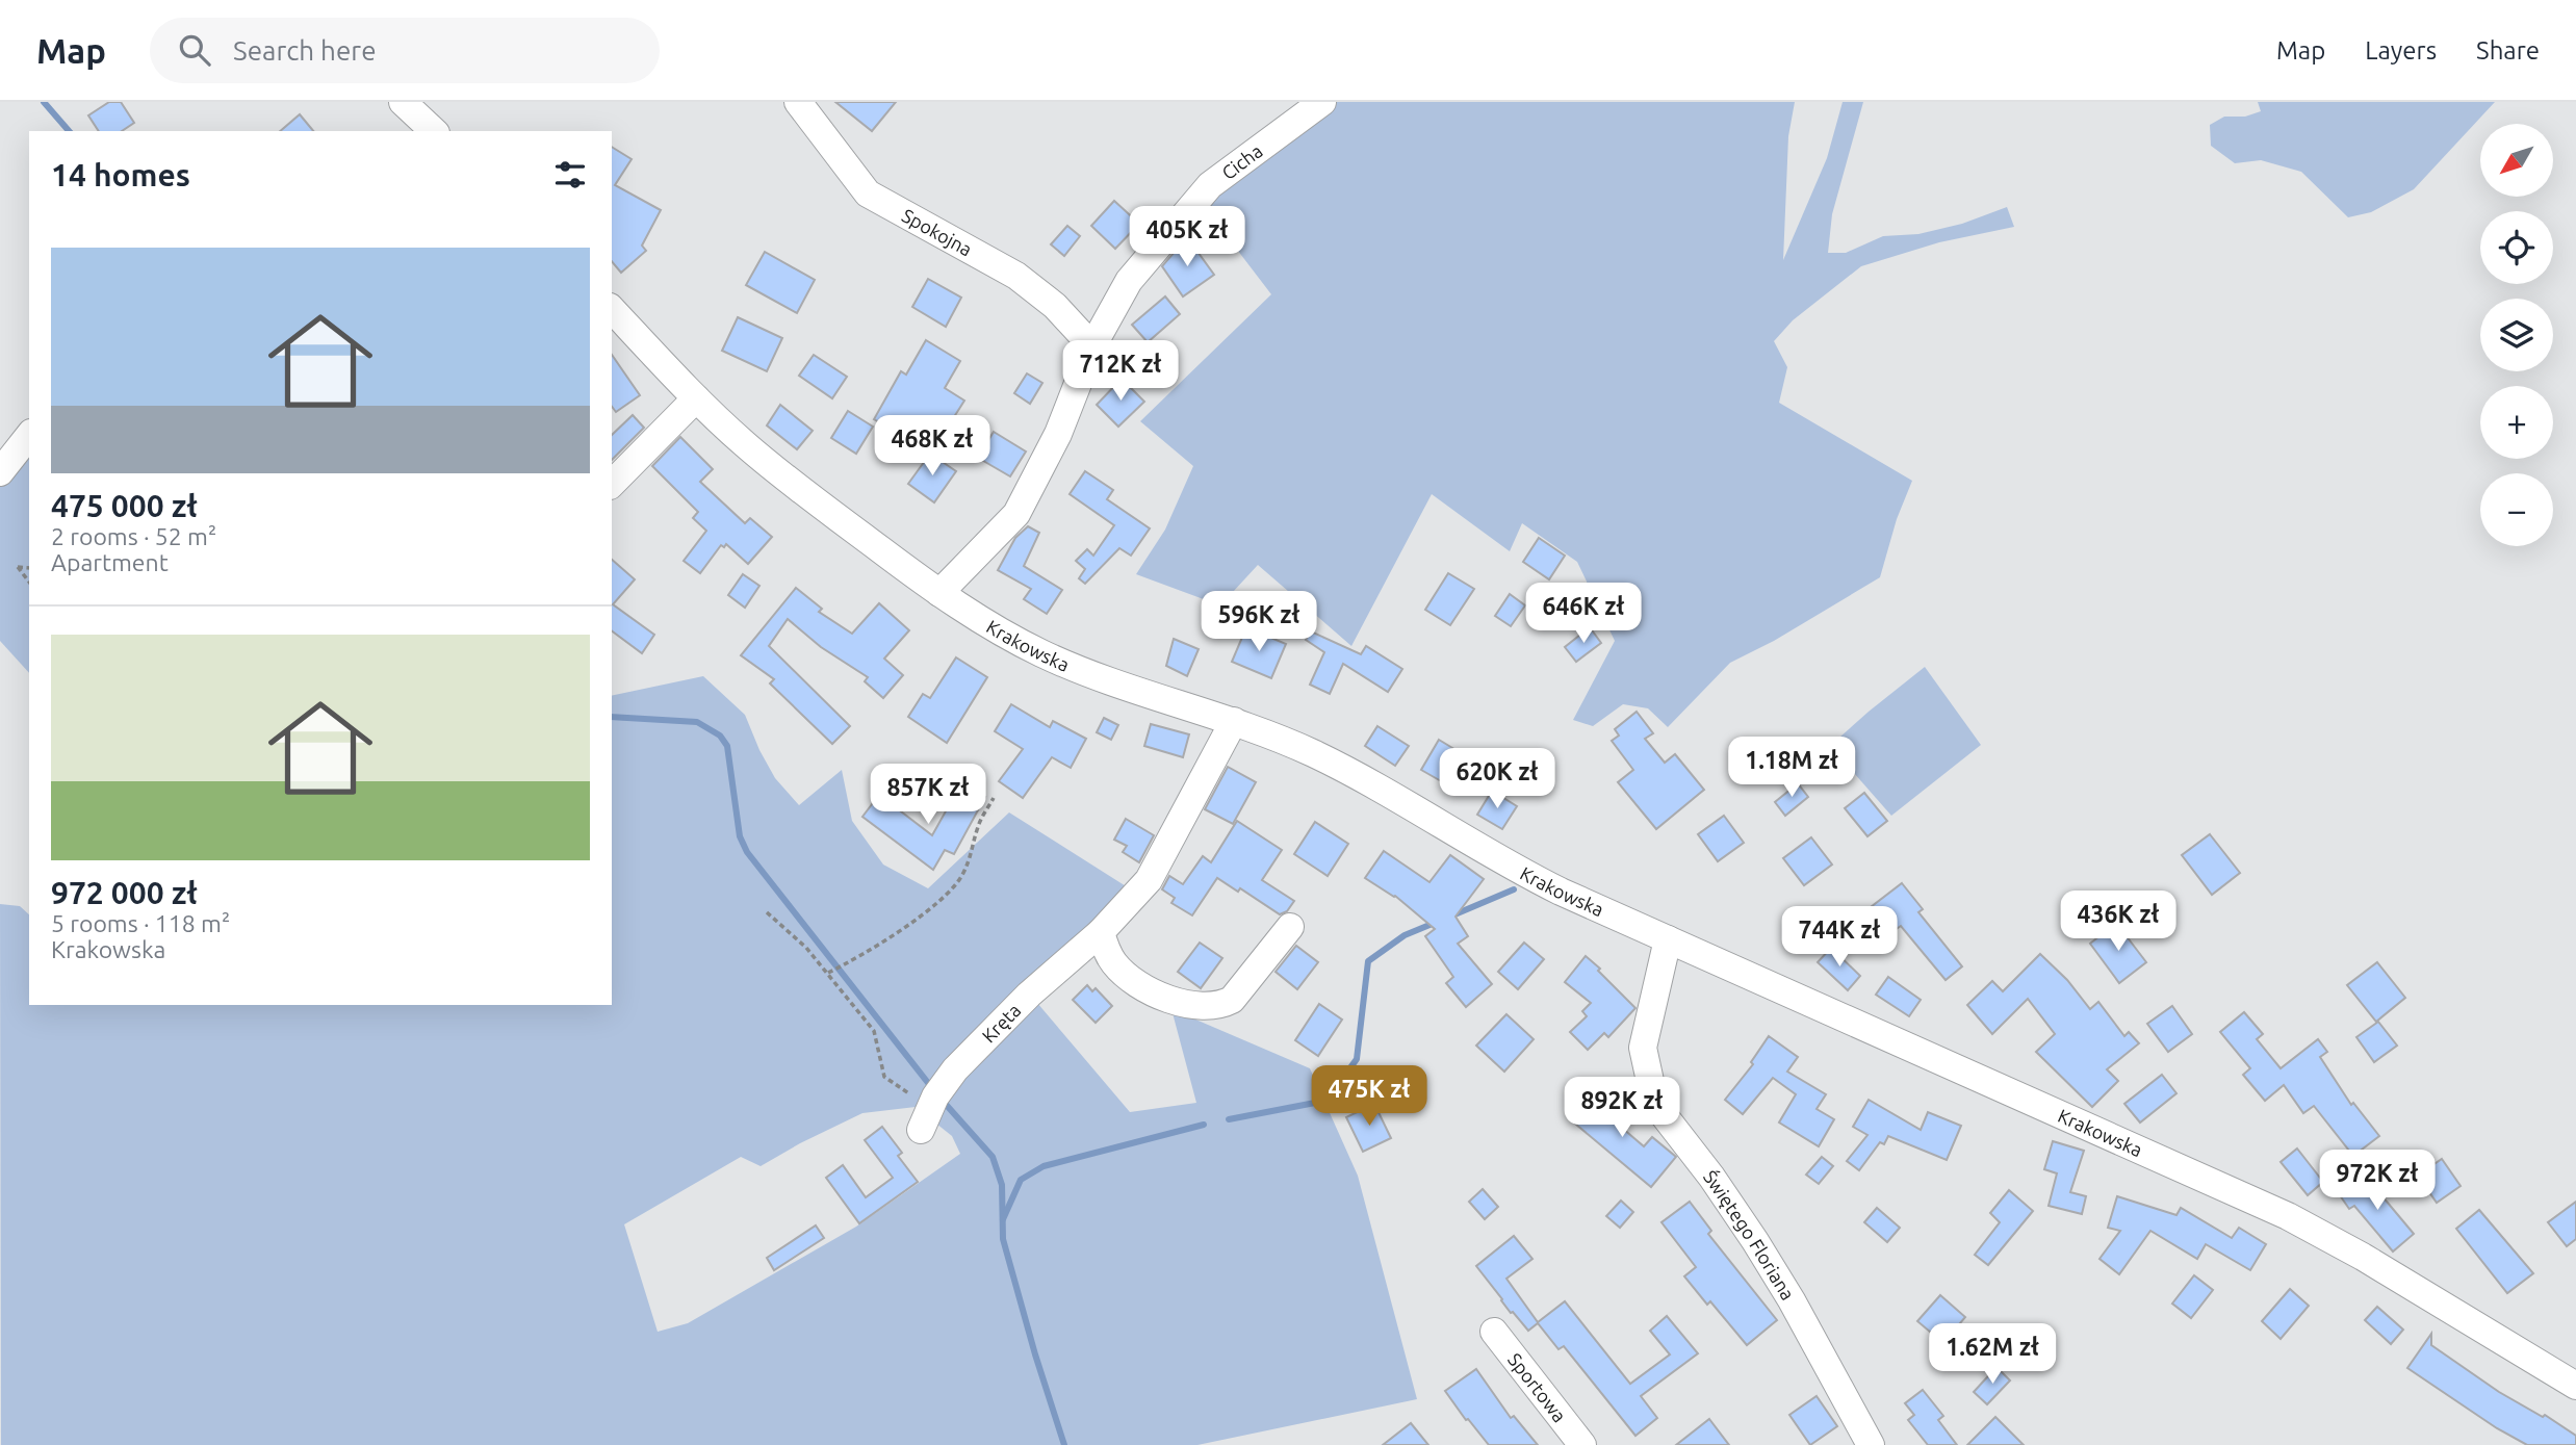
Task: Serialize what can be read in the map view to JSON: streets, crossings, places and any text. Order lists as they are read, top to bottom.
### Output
{
  "streets": {
    "street": [
      "Cicha",
      "Spokojna",
      "Krakowska",
      "Kręta",
      "Świętego Floriana",
      "Sportowa"
    ]
  },
  "crossings": [
    ["Cicha", "Spokojna"],
    ["Cicha", "Krakowska"],
    ["Krakowska", "Kręta"],
    ["Krakowska", "Świętego Floriana"]
  ],
  "north": "bottom left",
  "page": {
    "header": "Map",
    "search": "Search here",
    "nav": ["Map", "Layers", "Share"],
    "map_buttons": ["+", "−"],
    "heading": "14 homes",
    "price": [
      "405K zł",
      "712K zł",
      "468K zł",
      "646K zł",
      "596K zł",
      "1.18M zł",
      "620K zł",
      "857K zł",
      "436K zł",
      "744K zł",
      "475K zł",
      "892K zł",
      "972K zł",
      "1.62M zł"
    ],
    "list": [
      {
        "name": "475 000 zł",
        "note": "2 rooms · 52 m² · Apartment"
      },
      {
        "name": "972 000 zł",
        "note": "5 rooms · 118 m² · Krakowska"
      }
    ]
  }
}
